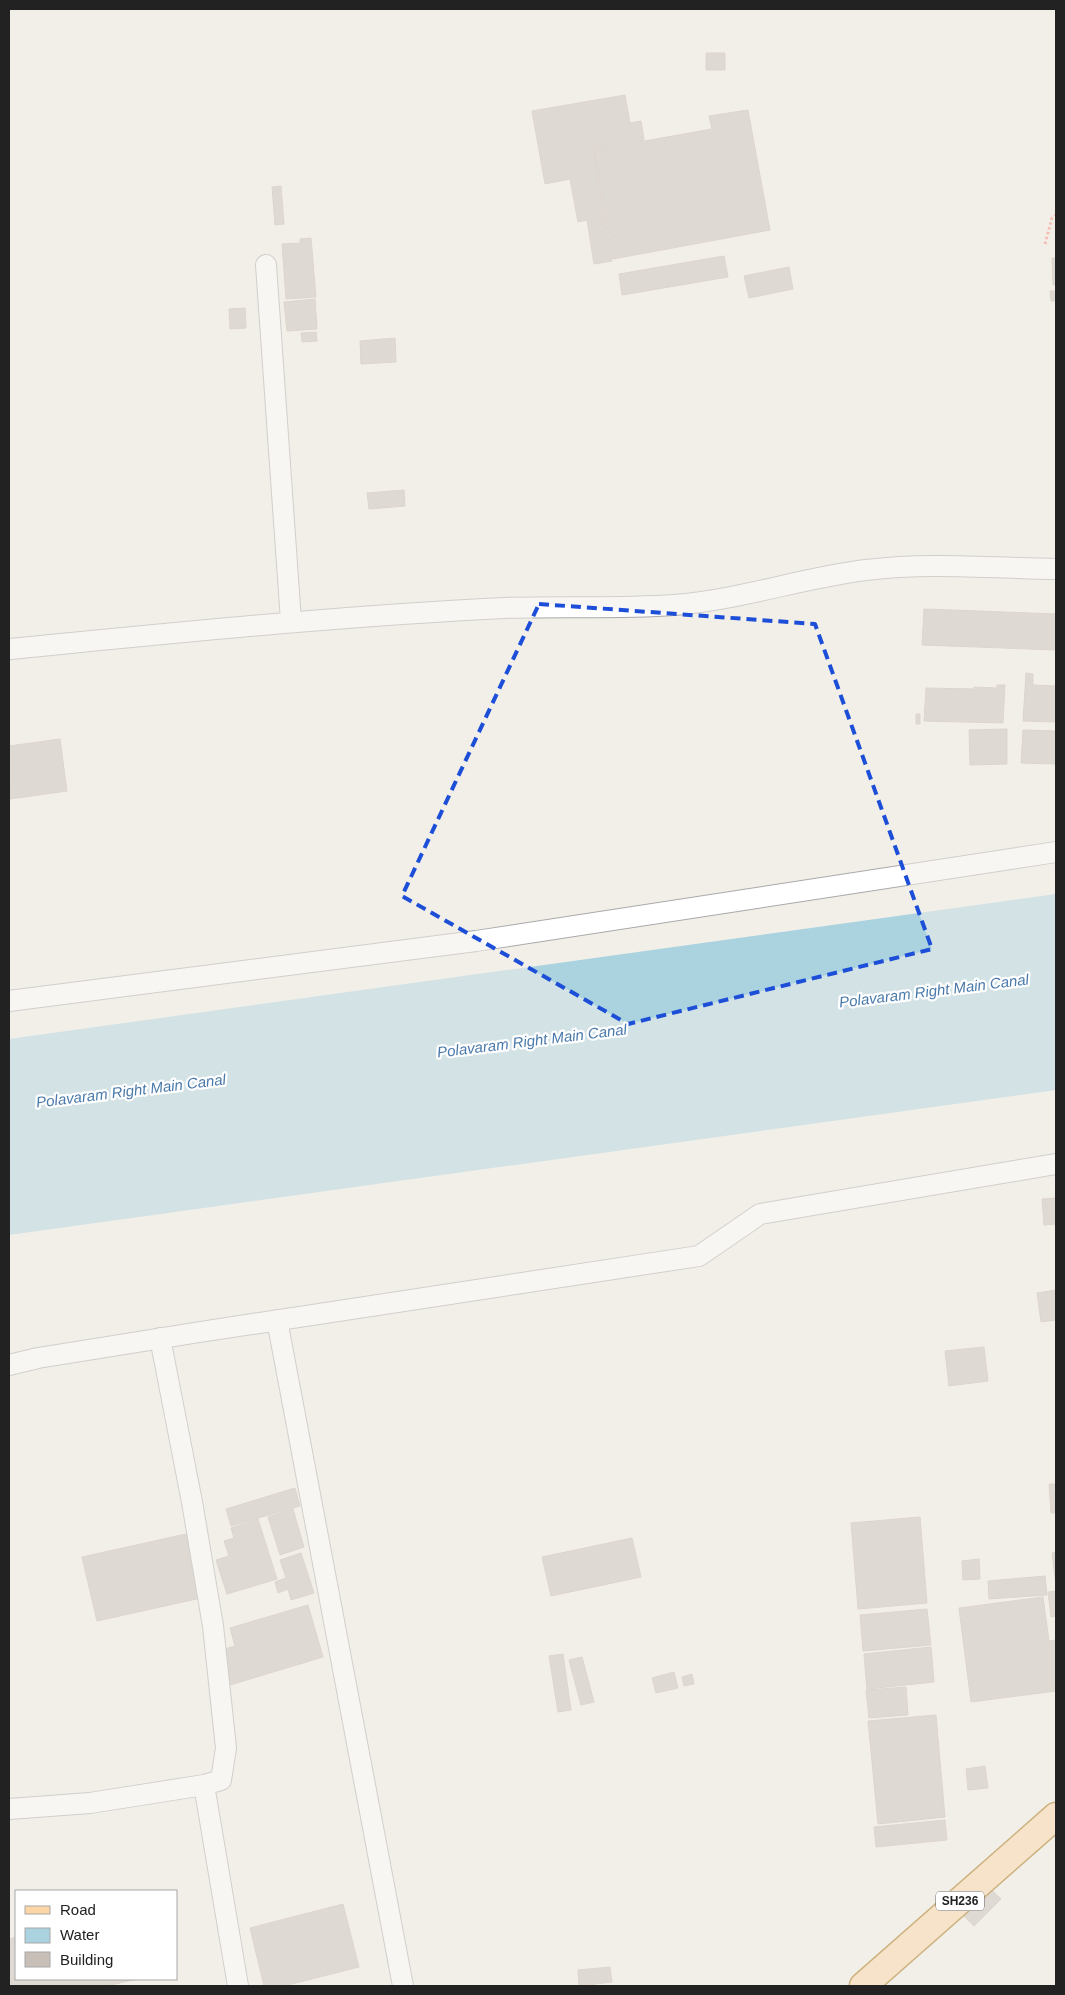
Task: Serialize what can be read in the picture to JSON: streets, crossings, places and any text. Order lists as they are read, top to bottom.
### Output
{
  "streets": {
    "main road": ["SH236"]
  },
  "water": ["Polavaram Right Main Canal"],
  "legend": ["Road", "Water", "Building"]
}
